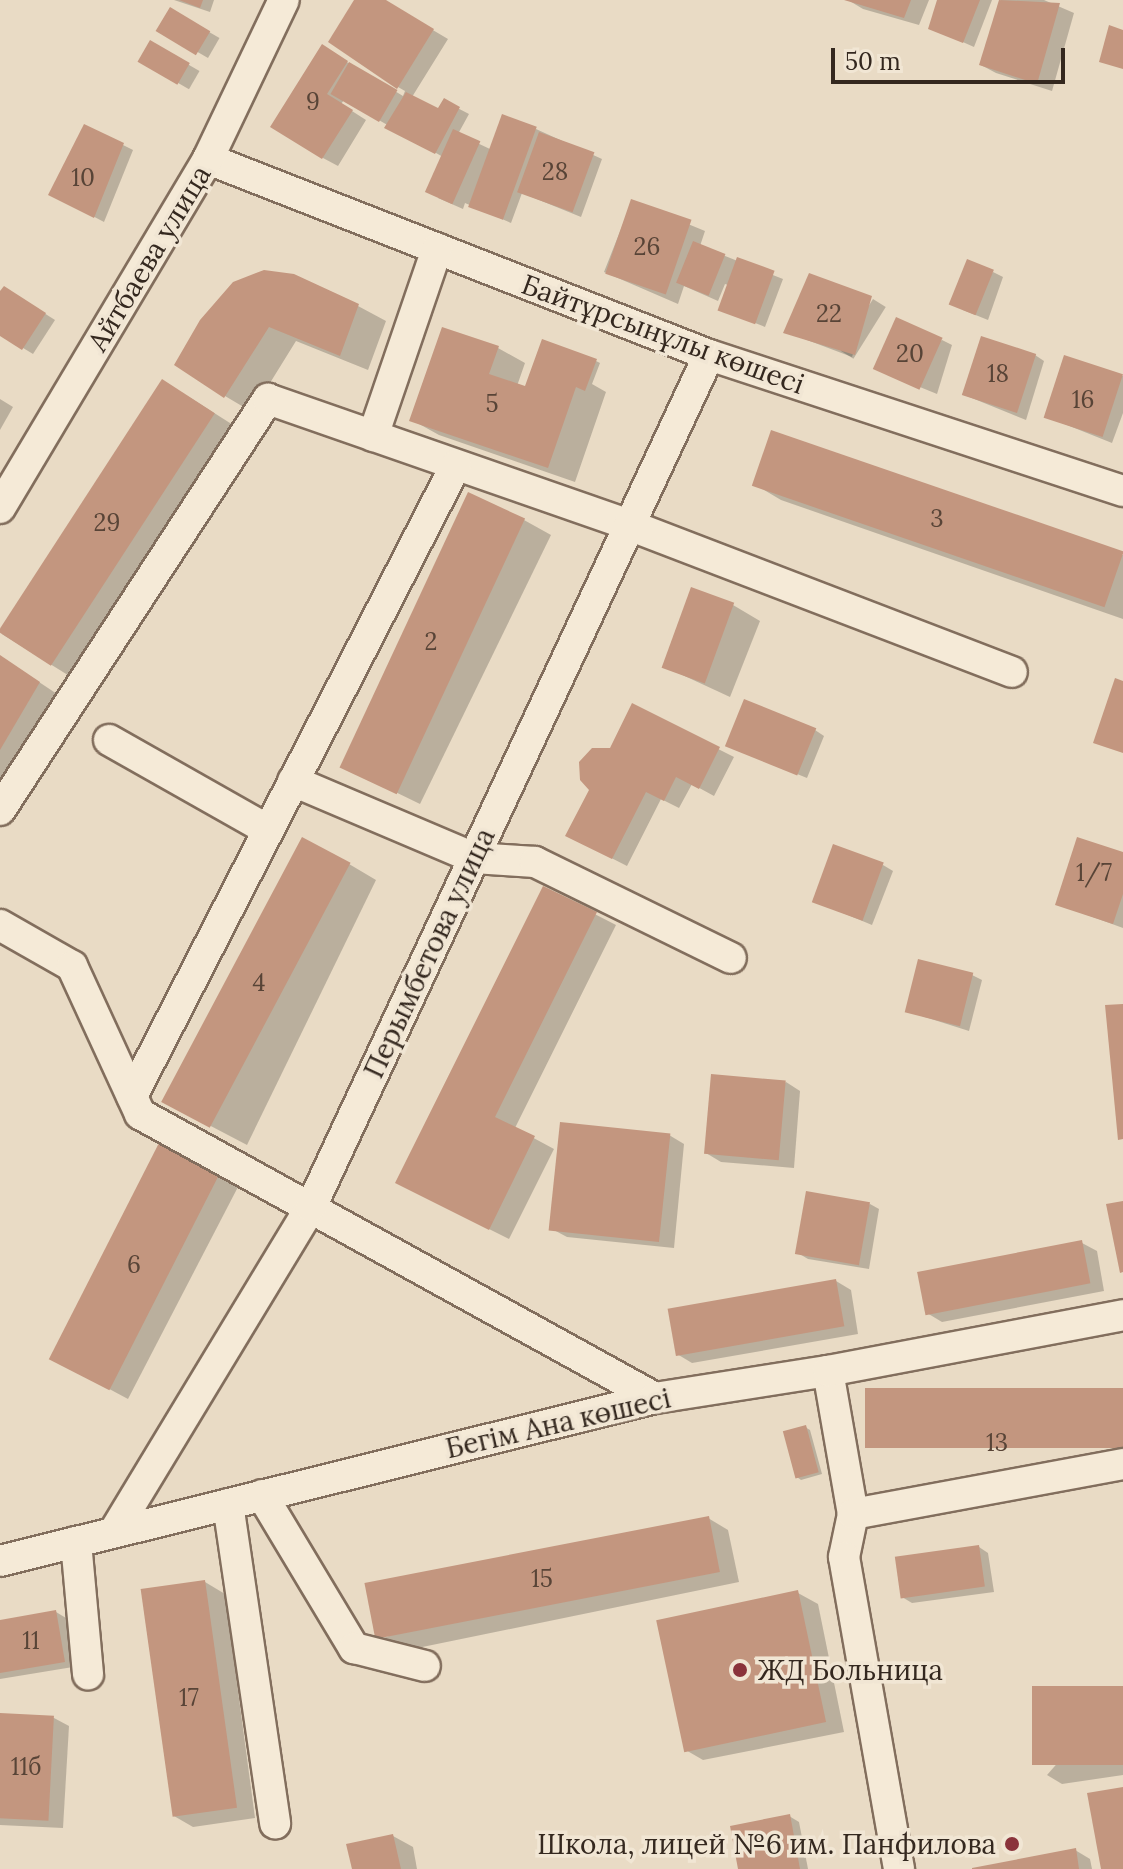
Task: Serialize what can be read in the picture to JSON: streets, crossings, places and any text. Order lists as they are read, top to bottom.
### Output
{
  "streets": {
    "street": [
      "Айтбаева улица",
      "Байтұрсынұлы көшесі",
      "Перымбетова улица",
      "Бегім Ана көшесі"
    ]
  },
  "crossings": [
    ["Айтбаева улица", "Байтұрсынұлы көшесі"],
    ["Байтұрсынұлы көшесі", "Перымбетова улица"],
    ["Перымбетова улица", "Бегім Ана көшесі"]
  ],
  "places": ["ЖД Больница", "Школа, лицей №6 им. Панфилова"],
  "house_numbers": [
    "9",
    "28",
    "10",
    "26",
    "22",
    "20",
    "18",
    "16",
    "5",
    "3",
    "29",
    "2",
    "1/7",
    "4",
    "6",
    "13",
    "15",
    "11",
    "17",
    "11б"
  ],
  "scale_bar": "50 m"
}
